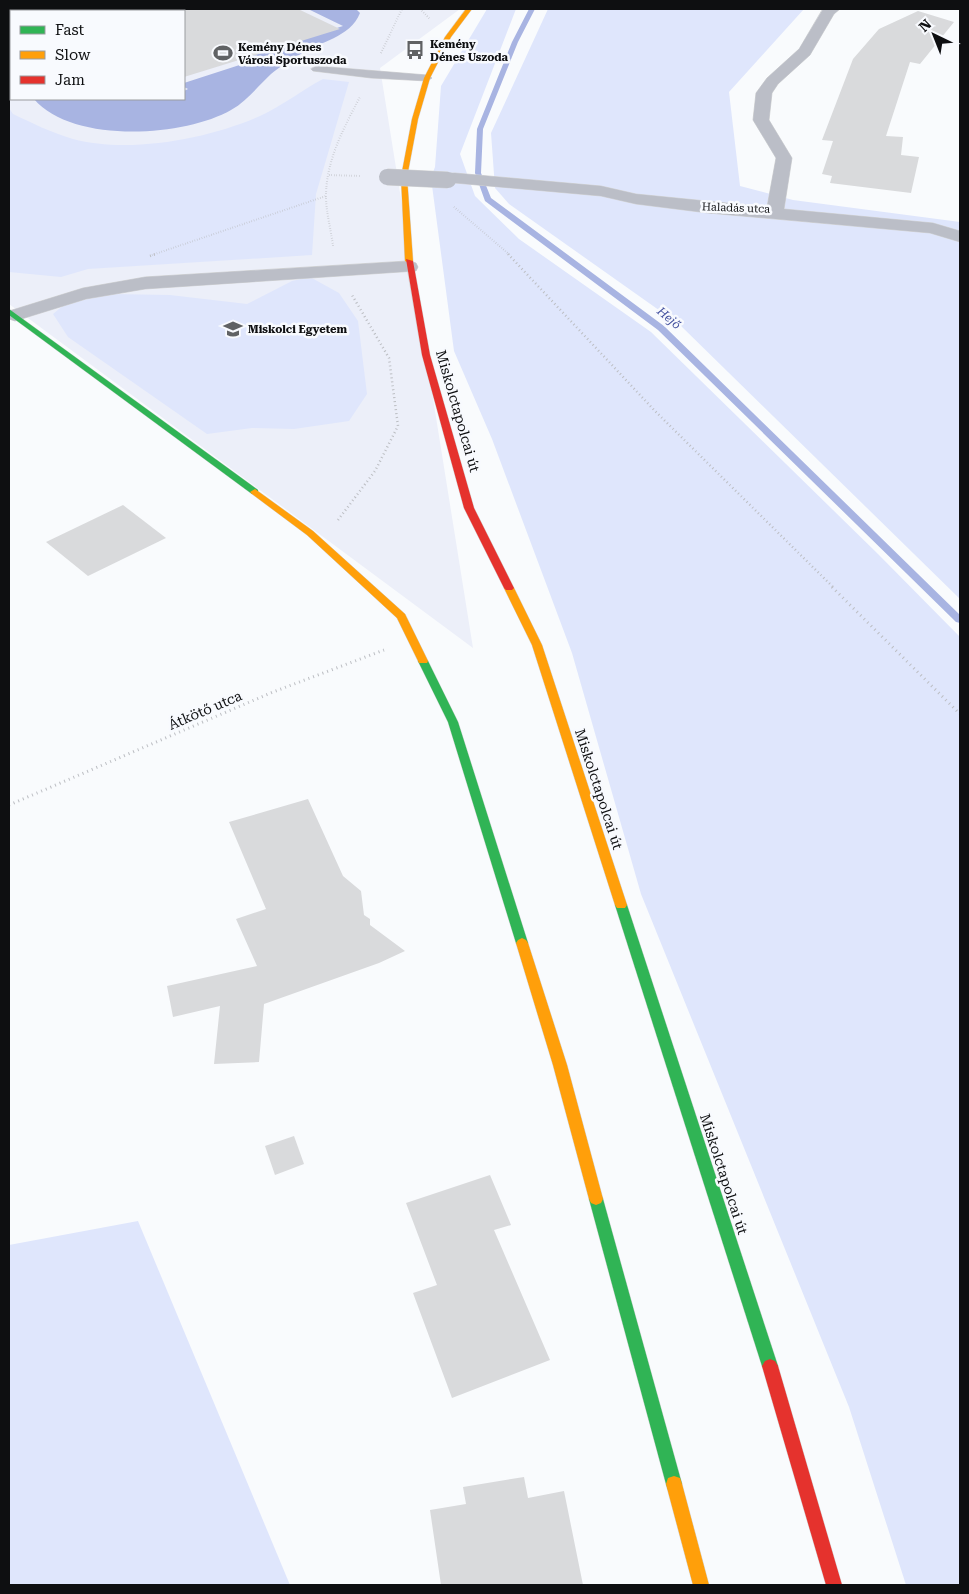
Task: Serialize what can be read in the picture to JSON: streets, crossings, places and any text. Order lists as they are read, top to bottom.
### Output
{
  "streets": {
    "street": ["Haladás utca", "Miskolctapolcai út"],
    "path": ["Átkötő utca"]
  },
  "water": ["Hejő"],
  "places": {
    "bus stop": ["Kemény Dénes Uszoda"],
    "sports": ["Kemény Dénes Városi Sportuszoda"],
    "school or university": ["Miskolci Egyetem"]
  },
  "legend": ["Fast", "Slow", "Jam"],
  "north": "top left"
}
